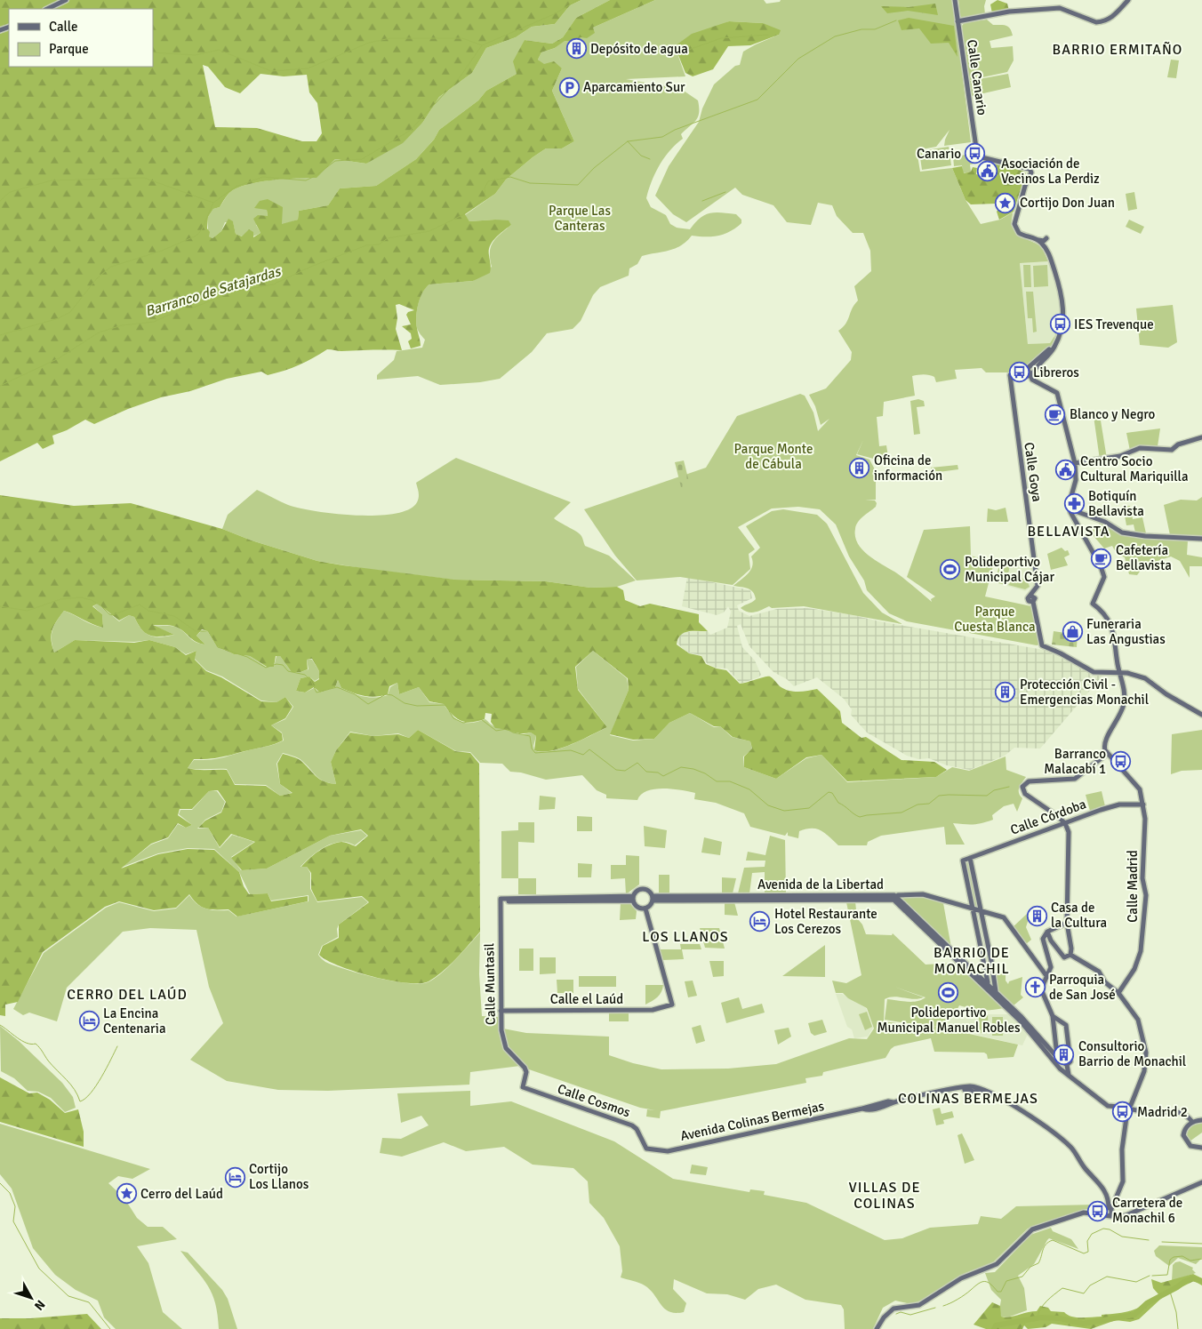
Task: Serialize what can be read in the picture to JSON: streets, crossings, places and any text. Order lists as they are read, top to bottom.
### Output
{
  "streets": {
    "street": [
      "Calle Canario",
      "Calle Goya",
      "Calle Córdoba",
      "Avenida de la Libertad",
      "Calle Madrid",
      "Calle Muntasil",
      "Calle el Laúd",
      "Calle Cosmos",
      "Avenida Colinas Bermejas"
    ]
  },
  "crossings": [
    ["Calle Córdoba", "Calle Madrid"],
    ["Avenida de la Libertad", "Calle Muntasil"],
    ["Avenida de la Libertad", "Calle el Laúd"],
    ["Calle Muntasil", "Calle el Laúd"],
    ["Calle Muntasil", "Calle Cosmos"],
    ["Calle Cosmos", "Avenida Colinas Bermejas"]
  ],
  "districts": [
    "BARRIO ERMITAÑO",
    "BELLAVISTA",
    "LOS LLANOS",
    "BARRIO DE MONACHIL",
    "CERRO DEL LAÚD",
    "COLINAS BERMEJAS",
    "VILLAS DE COLINAS"
  ],
  "water": ["Barranco de Satajardas"],
  "parks": ["Parque Las Canteras", "Parque Monte de Cábula", "Parque Cuesta Blanca"],
  "places": {
    "building": [
      "Depósito de agua",
      "Oficina de información",
      "Protección Civil - Emergencias Monachil",
      "Casa de la Cultura",
      "Consultorio Barrio de Monachil"
    ],
    "parking": ["Aparcamiento Sur"],
    "bus stop": [
      "Canario",
      "IES Trevenque",
      "Libreros",
      "Barranco Malacabí 1",
      "Madrid 2",
      "Carretera de Monachil 6"
    ],
    "public building": ["Asociación de Vecinos La Perdiz", "Centro Socio Cultural Mariquilla"],
    "place": ["Cortijo Don Juan", "Cerro del Laúd"],
    "cafe": ["Blanco y Negro", "Cafetería Bellavista"],
    "pharmacy": ["Botiquín Bellavista"],
    "sports": ["Polideportivo Municipal Cájar", "Polideportivo Municipal Manuel Robles"],
    "shop": ["Funeraria Las Angustias"],
    "hotel": ["Hotel Restaurante Los Cerezos", "La Encina Centenaria", "Cortijo Los Llanos"],
    "church": ["Parroquia de San José"]
  },
  "legend": ["Calle", "Parque"],
  "north": "bottom right"
}
